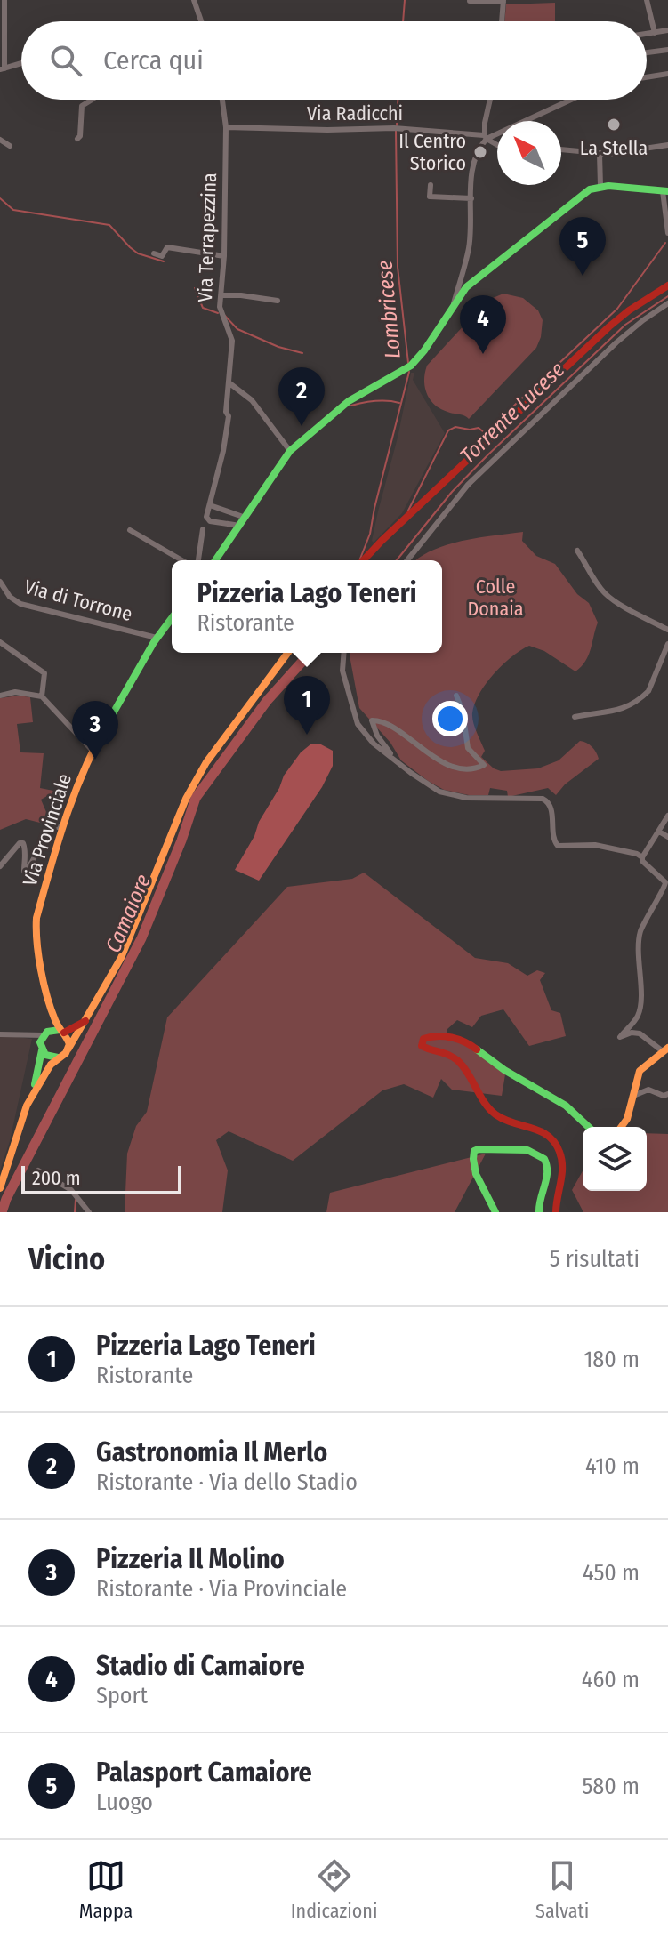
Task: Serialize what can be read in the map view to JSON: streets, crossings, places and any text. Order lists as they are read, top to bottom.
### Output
{
  "streets": {
    "street": [
      "Via Radicchi",
      "Via Terrapezzina",
      "Via di Torrone",
      "Via Provinciale"
    ]
  },
  "crossings": [
    ["Via Radicchi", "Via Terrapezzina"],
    ["Via di Torrone", "Via Provinciale"]
  ],
  "water": ["Lombricese", "Torrente Lucese", "Camaiore"],
  "parks": ["Colle Donaia"],
  "places": ["La Stella", "Il Centro Storico"],
  "scale_bar": "200 m",
  "north": "top left",
  "page": {
    "search": "Cerca qui",
    "pins": [
      "5",
      "4",
      "2",
      "1",
      "3"
    ],
    "popup": ["Pizzeria Lago Teneri", "Ristorante"],
    "scale": "200 m",
    "heading": ["Vicino", "5 risultati"],
    "list": [
      {
        "mark": "1",
        "name": "Pizzeria Lago Teneri",
        "note": "Ristorante",
        "value": "180 m"
      },
      {
        "mark": "2",
        "name": "Gastronomia Il Merlo",
        "note": "Ristorante · Via dello Stadio",
        "value": "410 m"
      },
      {
        "mark": "3",
        "name": "Pizzeria Il Molino",
        "note": "Ristorante · Via Provinciale",
        "value": "450 m"
      },
      {
        "mark": "4",
        "name": "Stadio di Camaiore",
        "note": "Sport",
        "value": "460 m"
      },
      {
        "mark": "5",
        "name": "Palasport Camaiore",
        "note": "Luogo",
        "value": "580 m"
      }
    ],
    "nav": ["Mappa", "Indicazioni", "Salvati"]
  }
}
